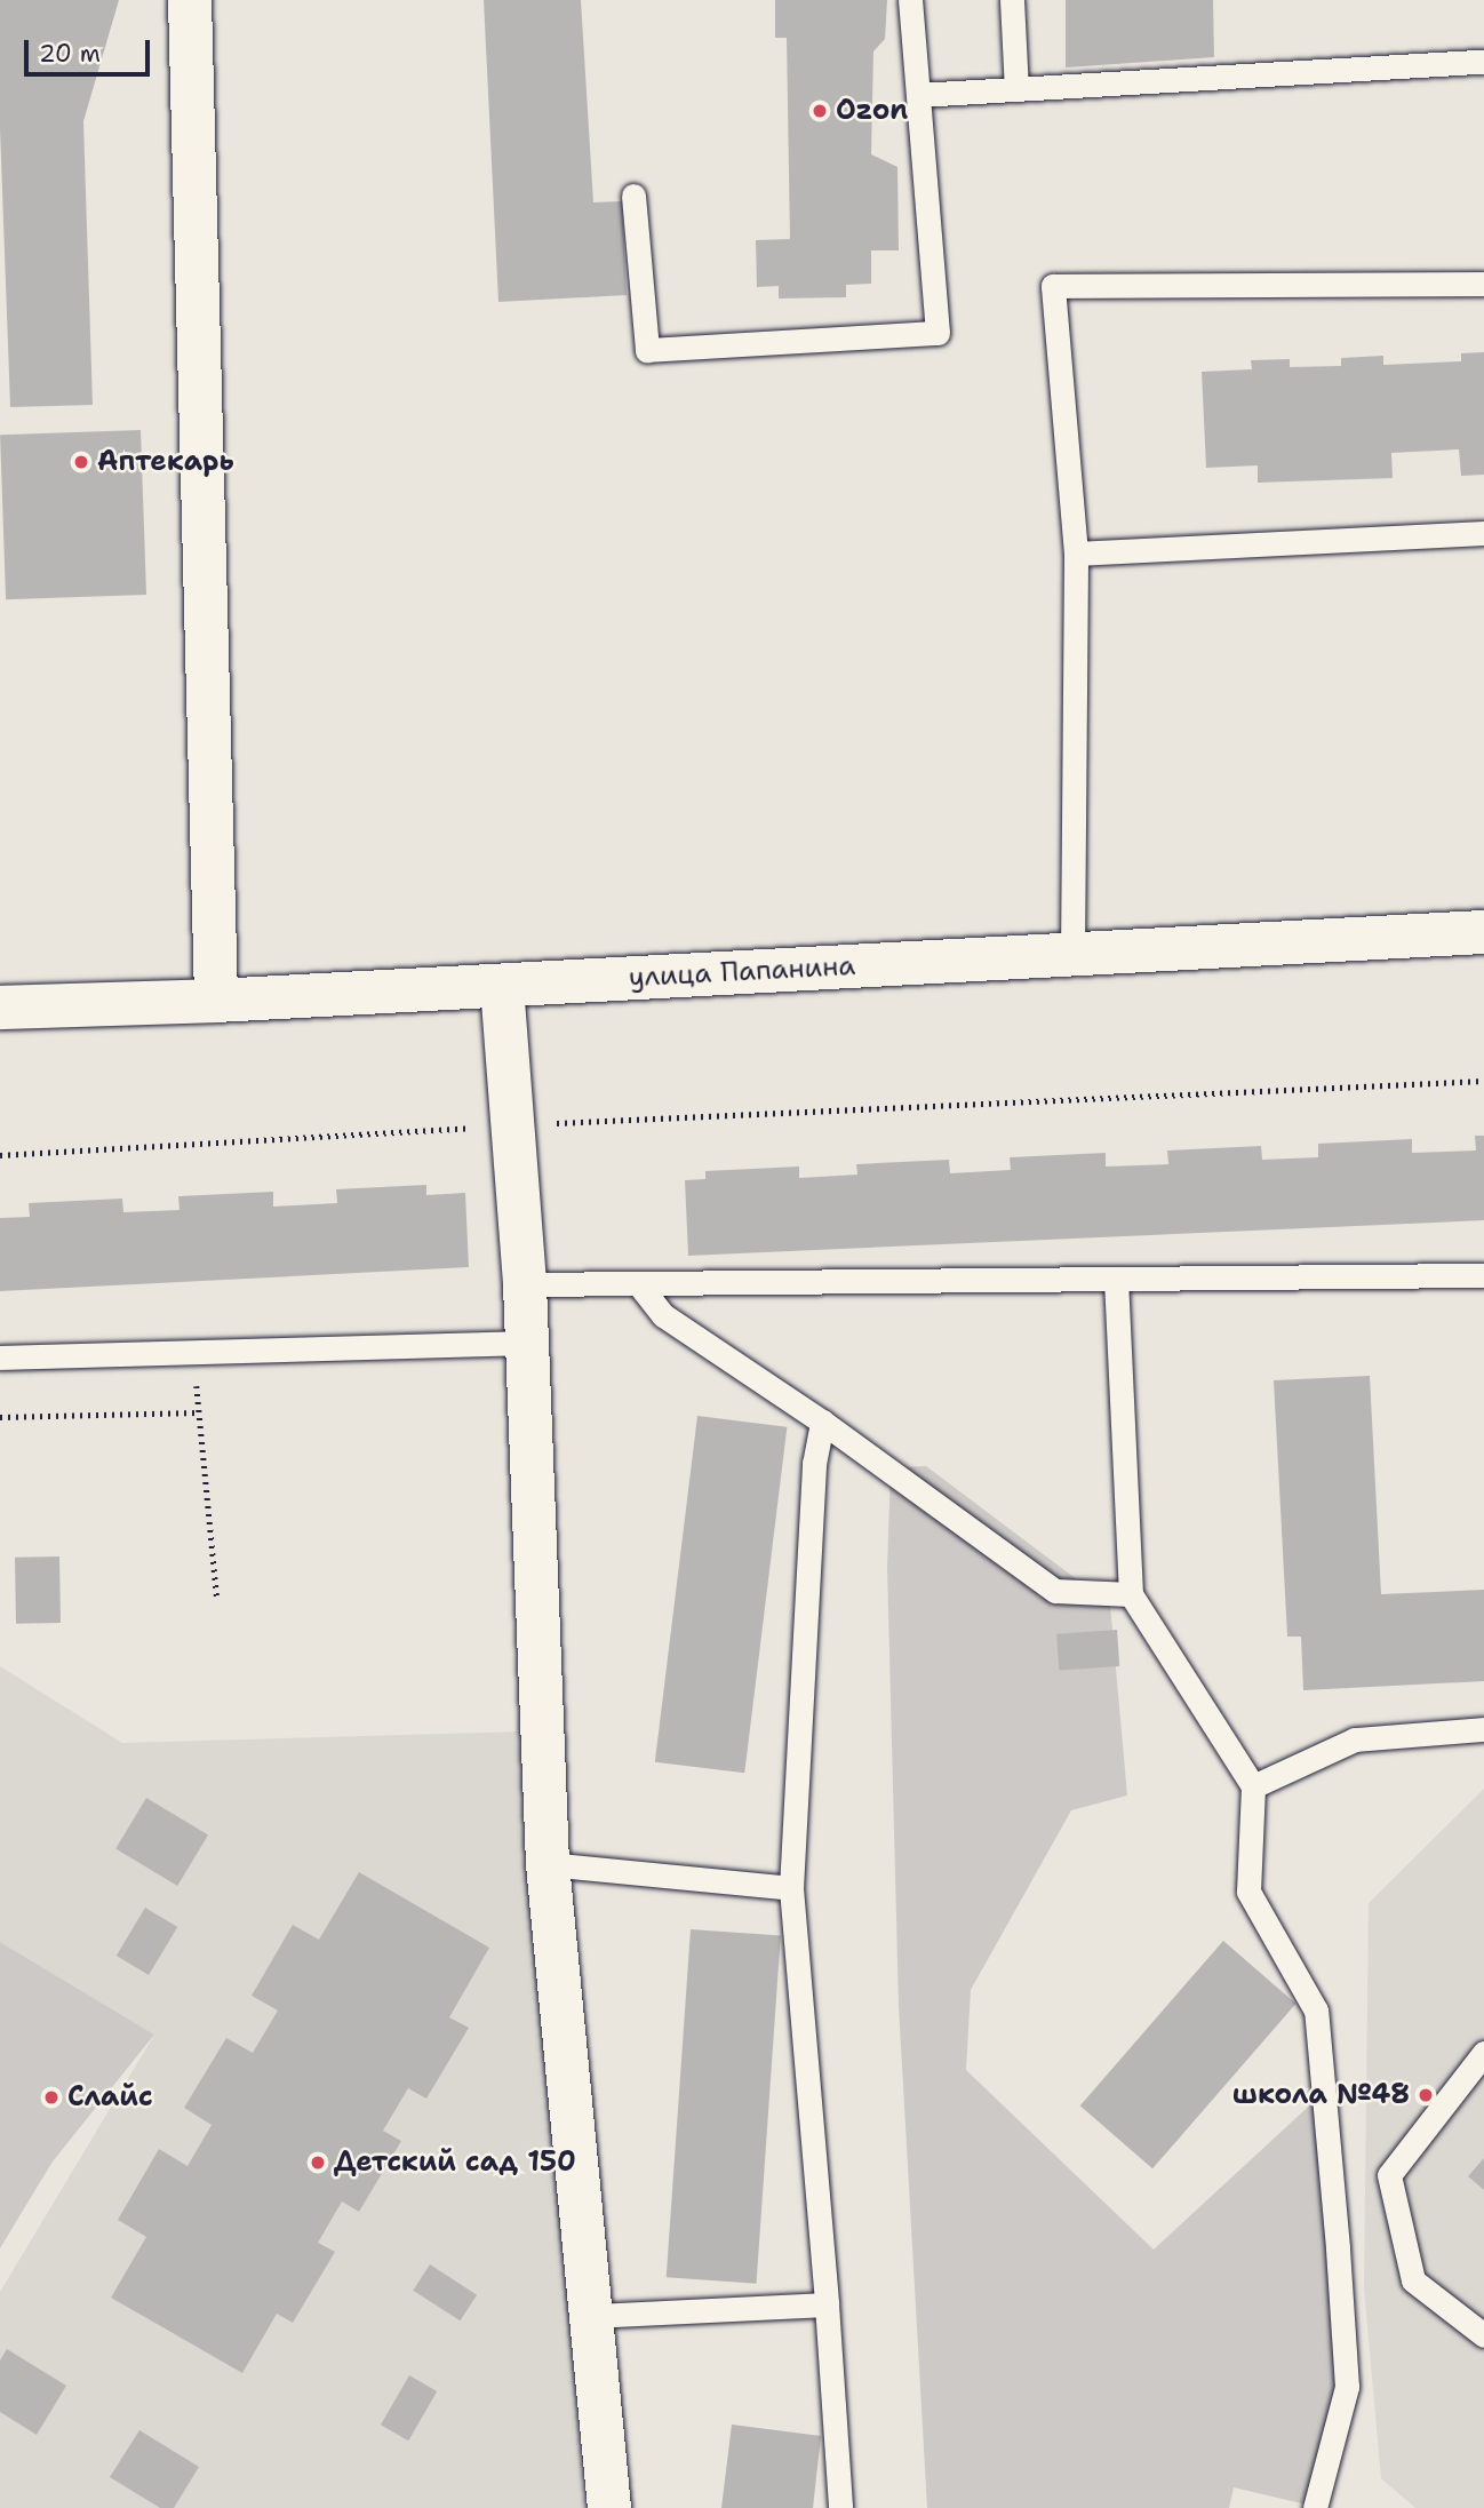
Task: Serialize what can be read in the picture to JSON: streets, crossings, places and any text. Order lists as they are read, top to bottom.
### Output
{
  "streets": {
    "street": ["улица Папанина"]
  },
  "places": [
    "Ozon",
    "Аптекарь",
    "школа №48",
    "Слайс",
    "Детский сад 150"
  ],
  "scale_bar": "20 m"
}
